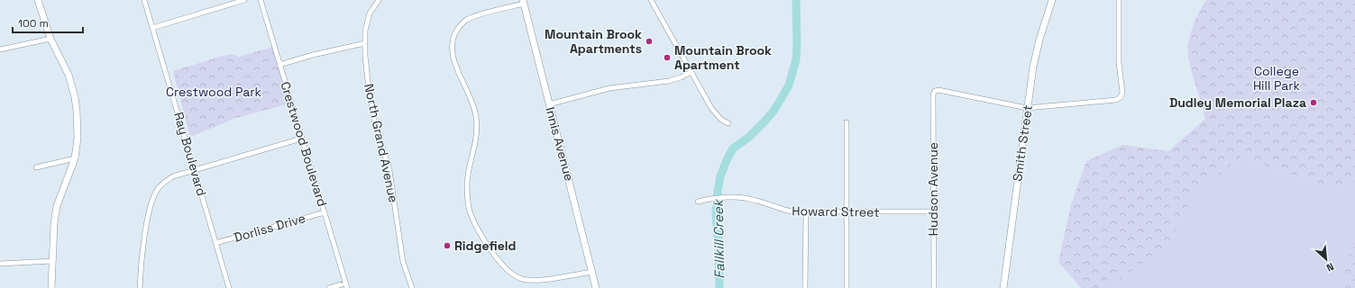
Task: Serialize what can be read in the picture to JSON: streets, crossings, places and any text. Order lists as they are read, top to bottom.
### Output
{
  "streets": {
    "street": [
      "North Grand Avenue",
      "Smith Street",
      "Crestwood Boulevard",
      "Innis Avenue",
      "Ray Boulevard",
      "Hudson Avenue",
      "Howard Street",
      "Dorliss Drive"
    ]
  },
  "crossings": [
    ["Smith Street", "Hudson Avenue"],
    ["Crestwood Boulevard", "Dorliss Drive"],
    ["Ray Boulevard", "Dorliss Drive"],
    ["Hudson Avenue", "Howard Street"]
  ],
  "water": ["Fallkill Creek"],
  "parks": ["College Hill Park", "Crestwood Park"],
  "places": [
    "Mountain Brook Apartments",
    "Mountain Brook Apartment",
    "Dudley Memorial Plaza",
    "Ridgefield"
  ],
  "scale_bar": "100 m",
  "north": "bottom right"
}
